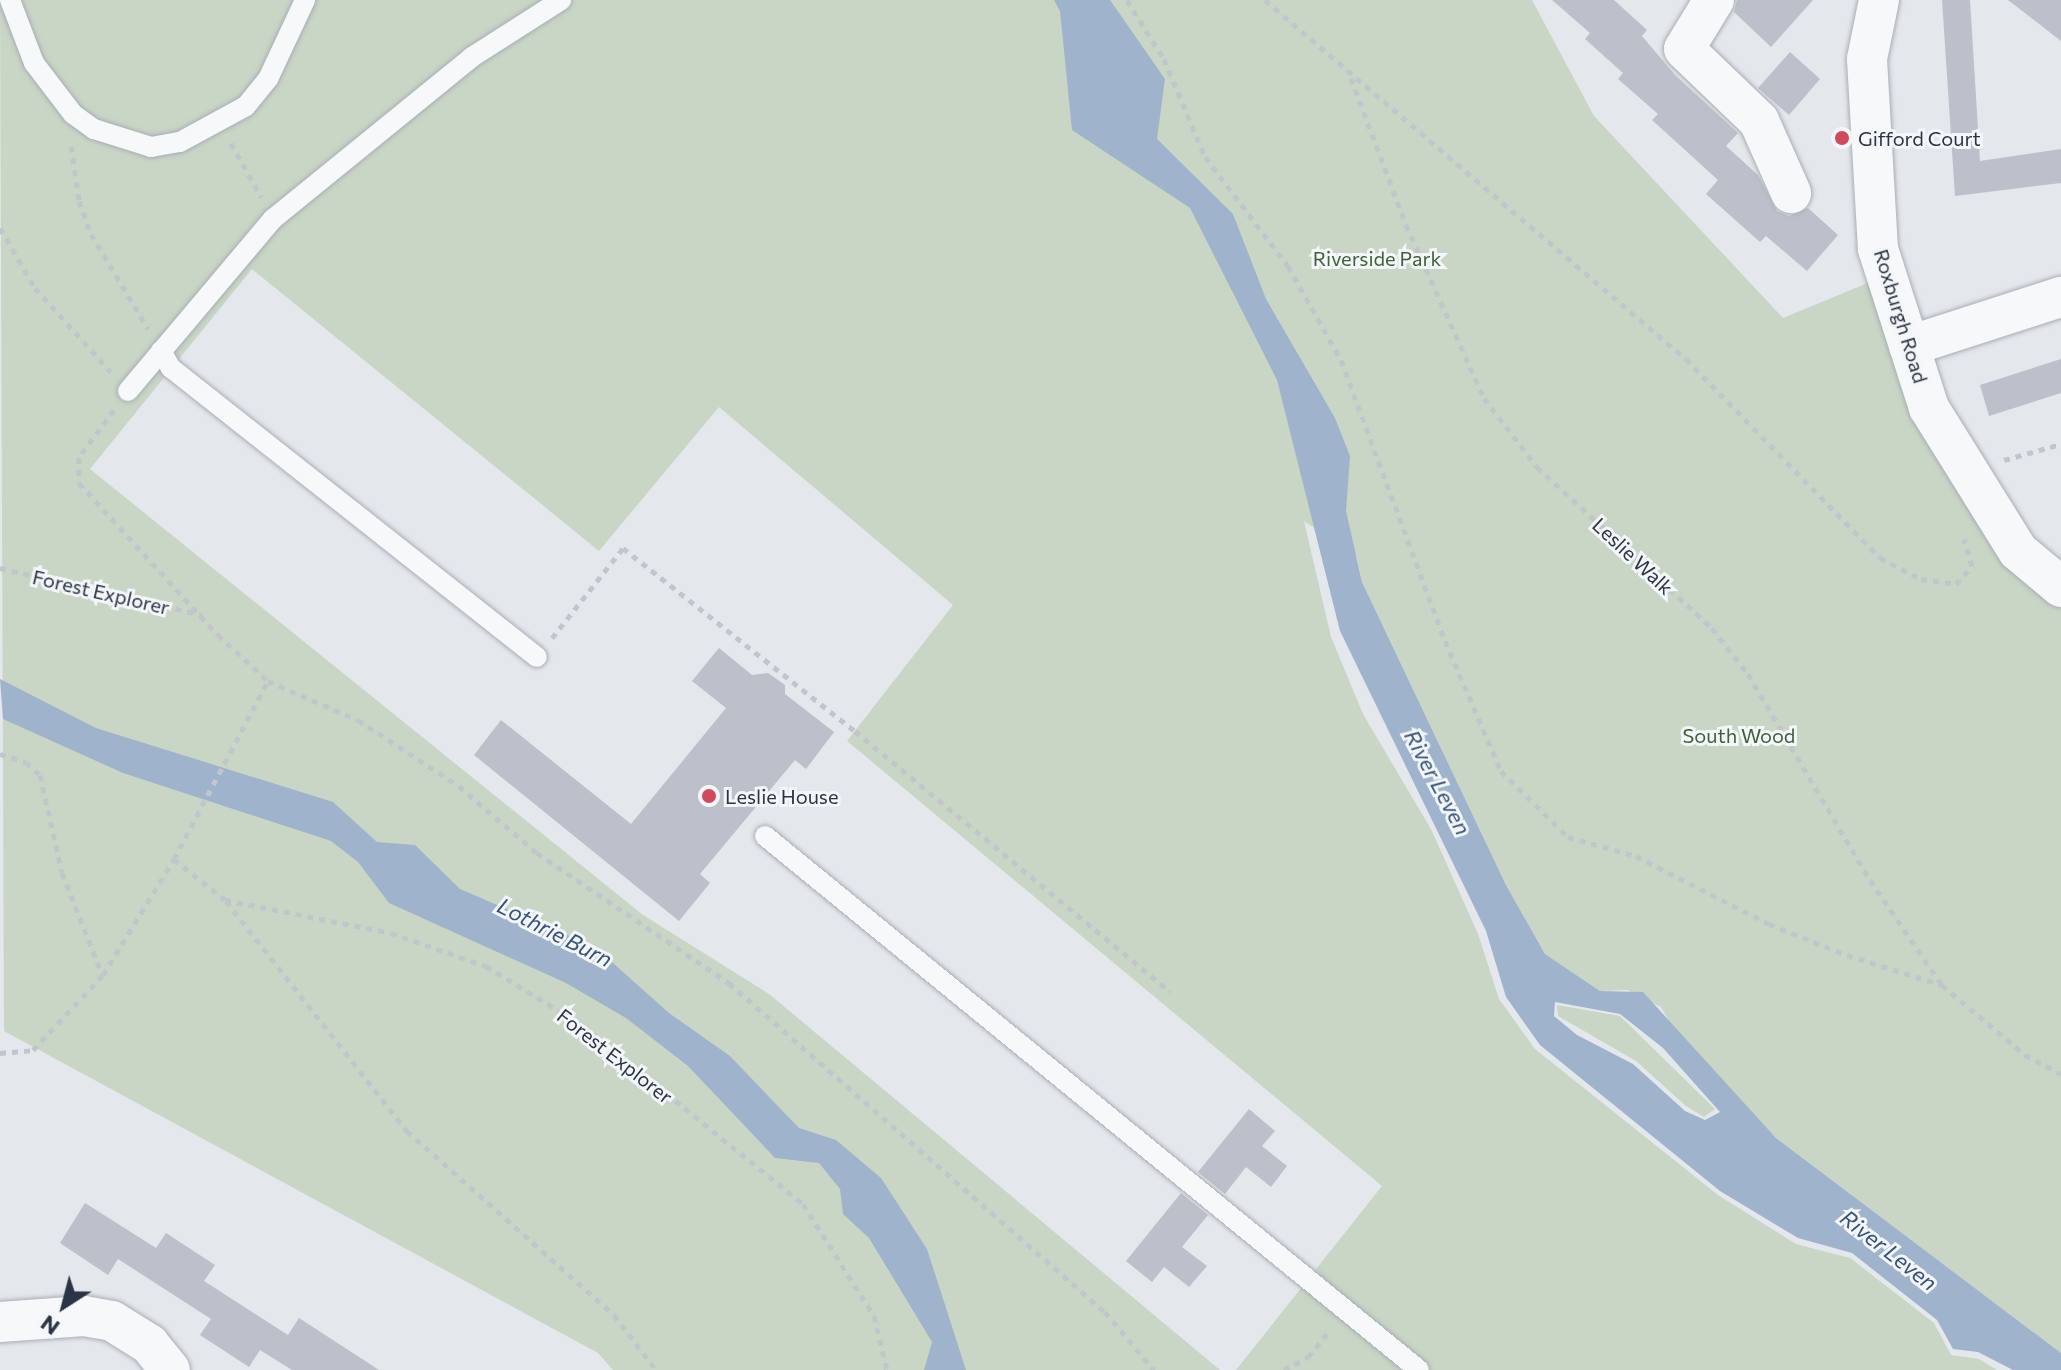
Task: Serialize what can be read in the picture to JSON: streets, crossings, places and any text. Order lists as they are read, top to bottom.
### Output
{
  "streets": {
    "street": ["Roxburgh Road"],
    "path": ["Leslie Walk", "Forest Explorer"]
  },
  "water": ["River Leven", "Lothrie Burn"],
  "parks": ["Riverside Park", "South Wood"],
  "places": ["Gifford Court", "Leslie House"],
  "north": "bottom left"
}
